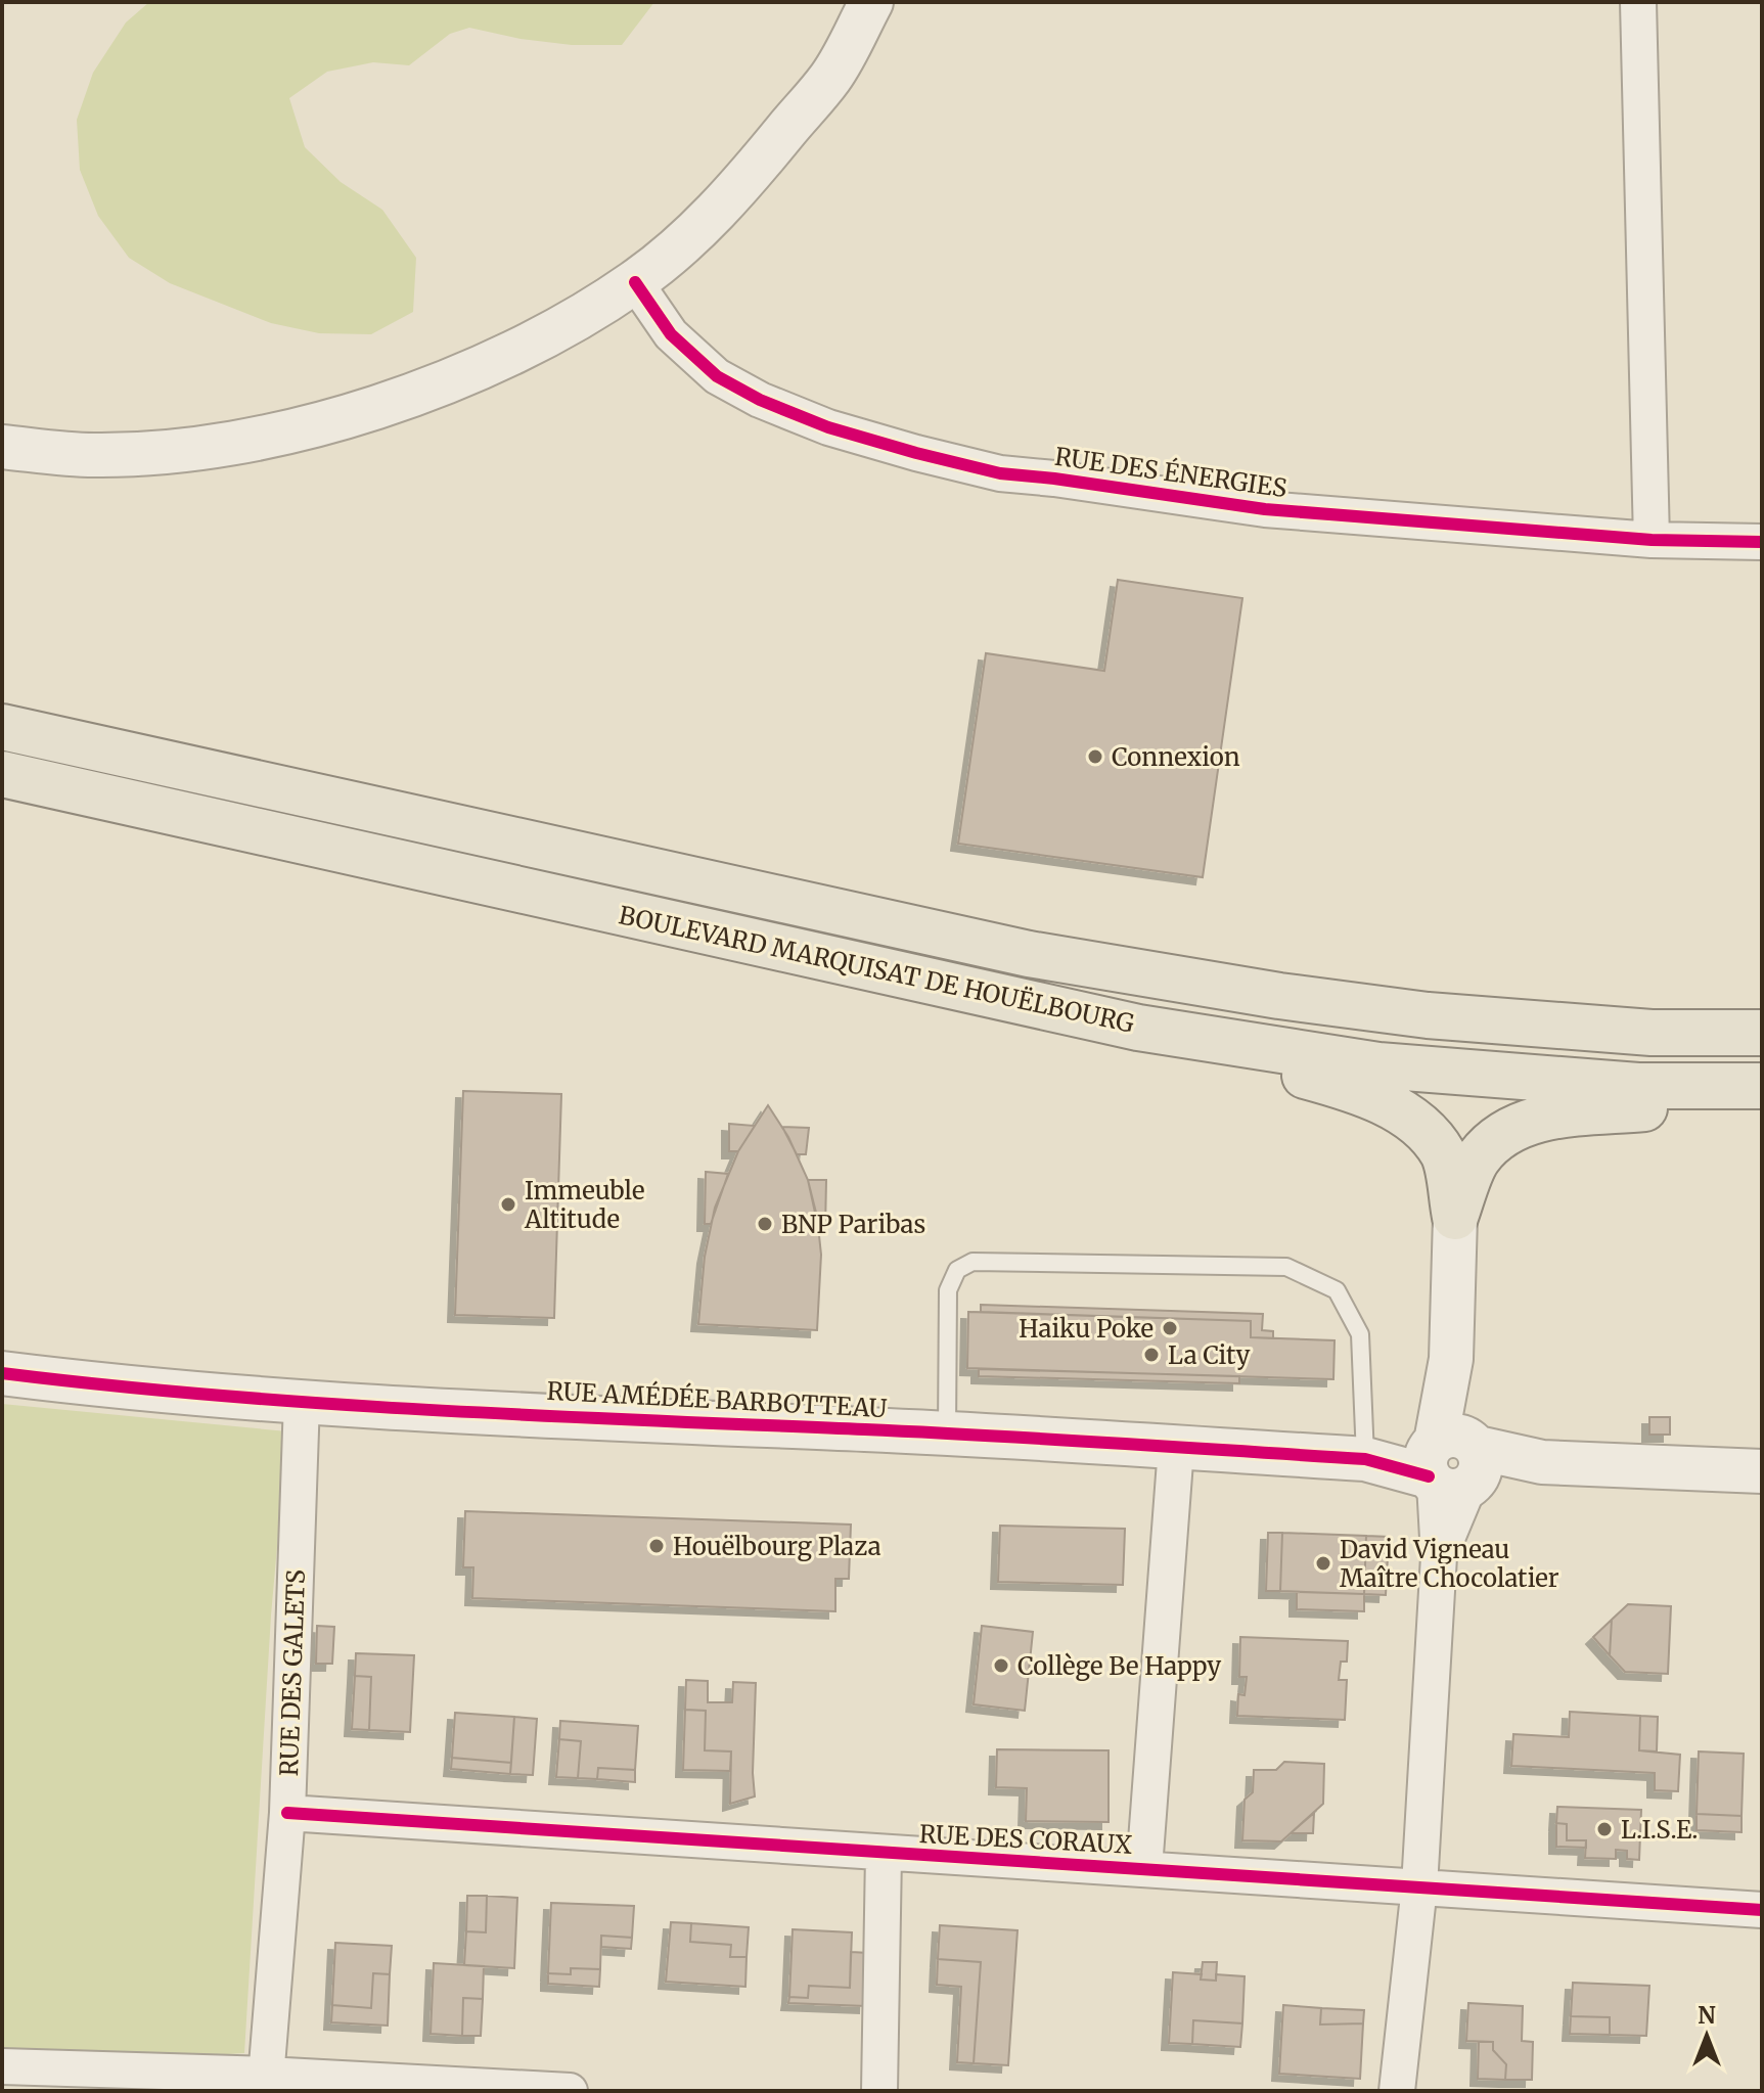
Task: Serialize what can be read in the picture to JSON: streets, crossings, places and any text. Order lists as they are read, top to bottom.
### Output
{
  "streets": {
    "main road": ["BOULEVARD MARQUISAT DE HOUËLBOURG"],
    "street": [
      "RUE DES ÉNERGIES",
      "RUE AMÉDÉE BARBOTTEAU",
      "RUE DES GALETS",
      "RUE DES CORAUX"
    ]
  },
  "crossings": [
    ["RUE AMÉDÉE BARBOTTEAU", "RUE DES GALETS"],
    ["RUE DES GALETS", "RUE DES CORAUX"]
  ],
  "places": [
    "Connexion",
    "Immeuble Altitude",
    "BNP Paribas",
    "Haiku Poke",
    "La City",
    "Houëlbourg Plaza",
    "David Vigneau Maître Chocolatier",
    "Collège Be Happy",
    "L.I.S.E."
  ],
  "north": "top"
}
